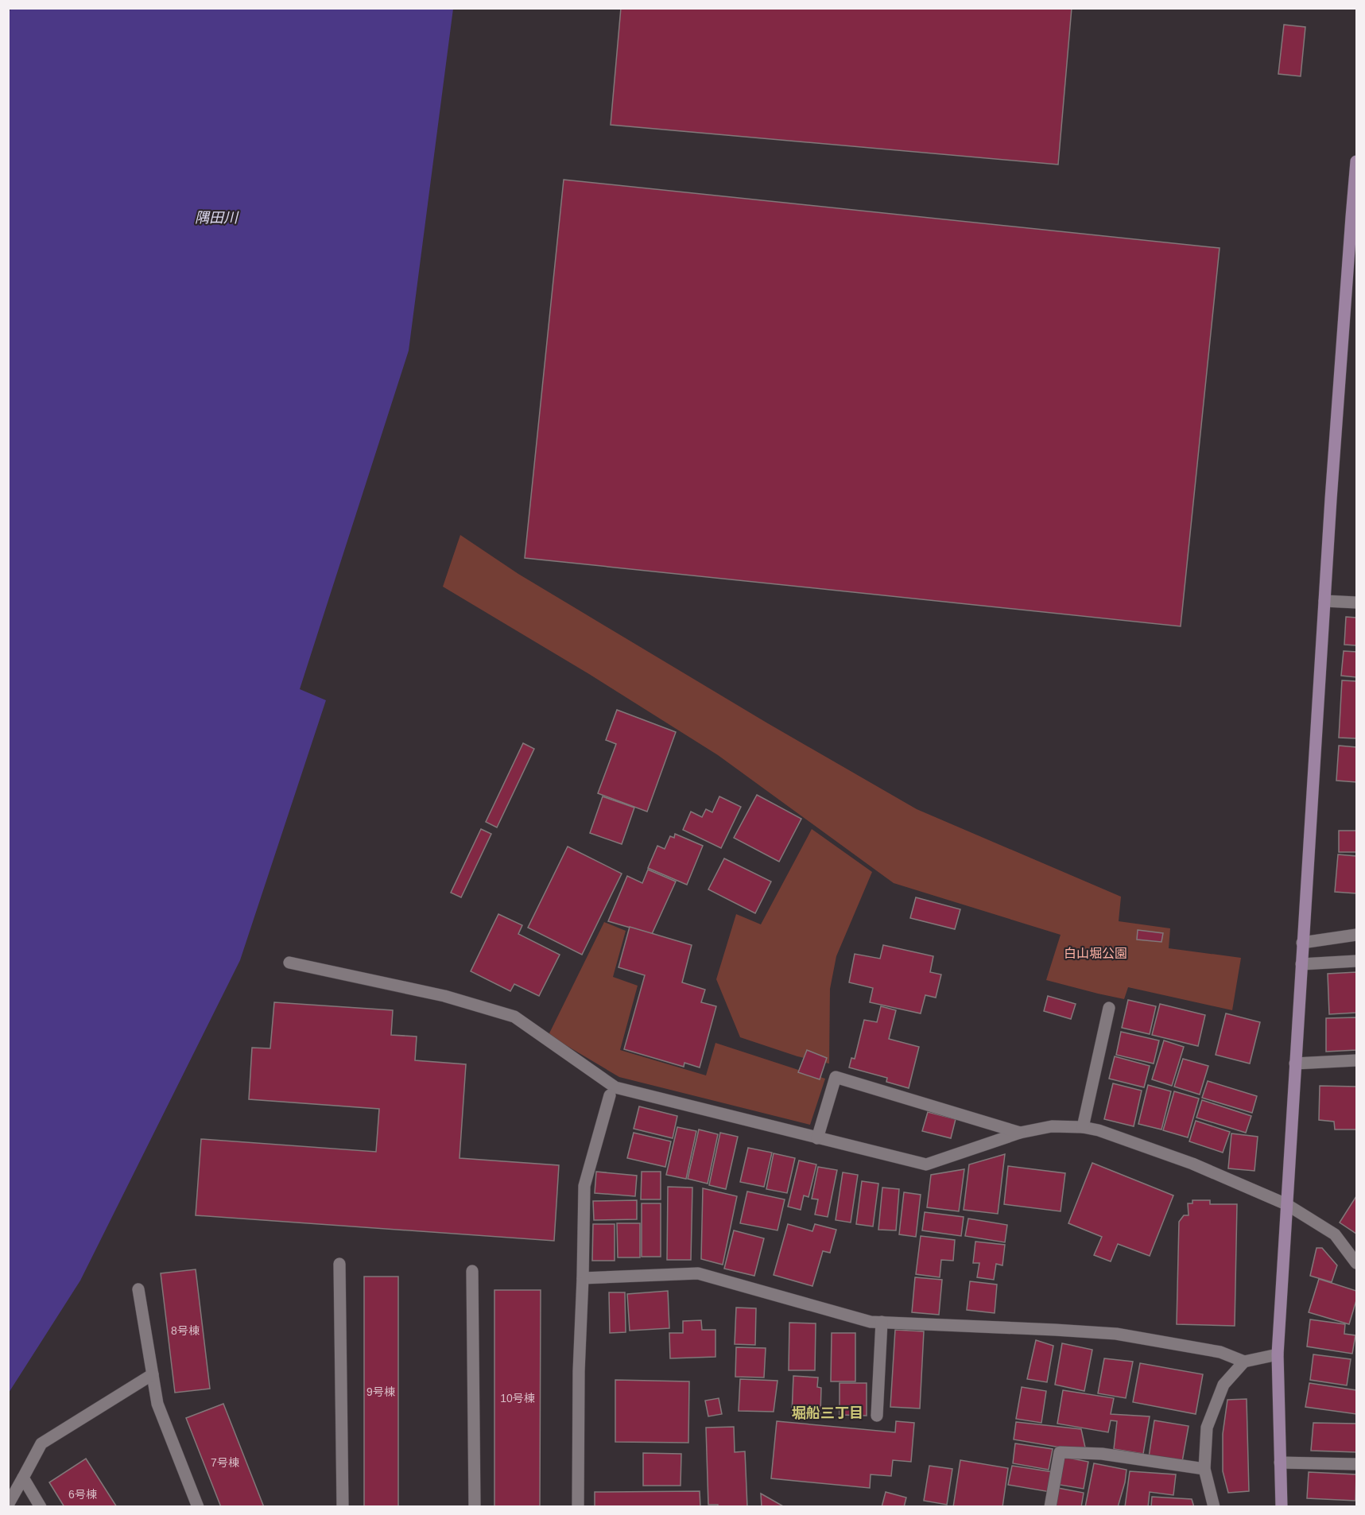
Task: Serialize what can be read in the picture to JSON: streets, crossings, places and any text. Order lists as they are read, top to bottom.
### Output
{
  "districts": ["堀船三丁目"],
  "water": ["隅田川"],
  "parks": ["白山堀公園"],
  "house_numbers": [
    "8号棟",
    "9号棟",
    "10号棟",
    "7号棟",
    "6号棟"
  ]
}
